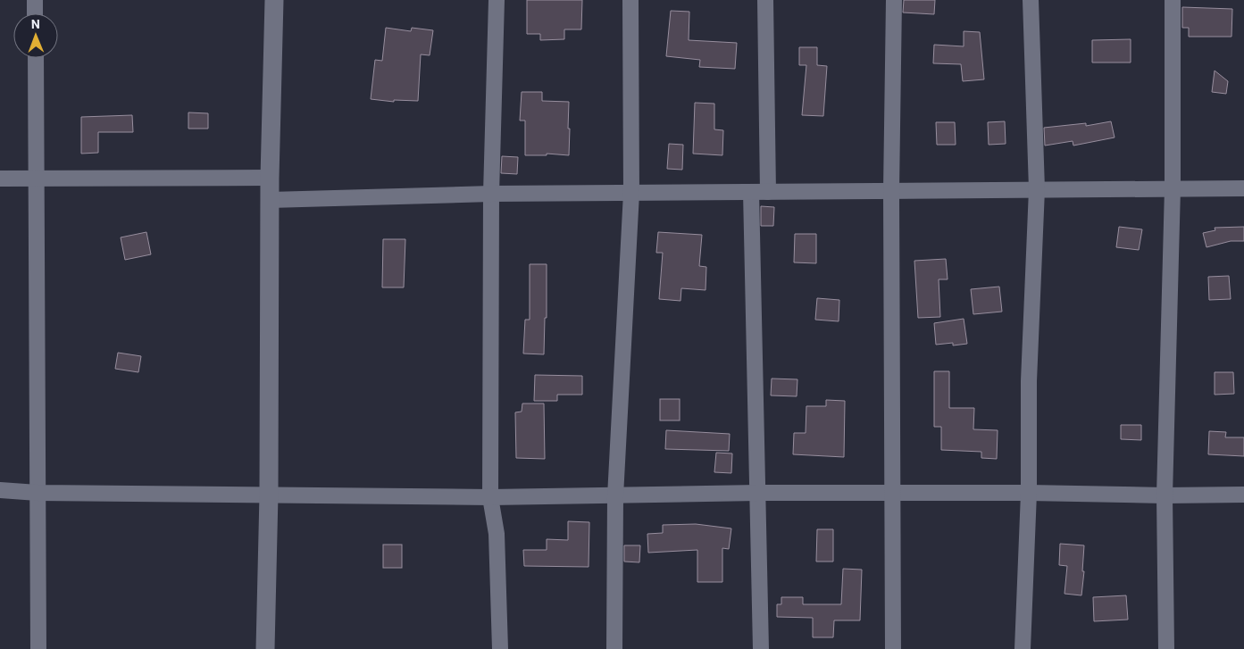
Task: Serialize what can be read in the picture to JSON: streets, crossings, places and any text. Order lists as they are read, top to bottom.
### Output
{
  "north": "top"
}
